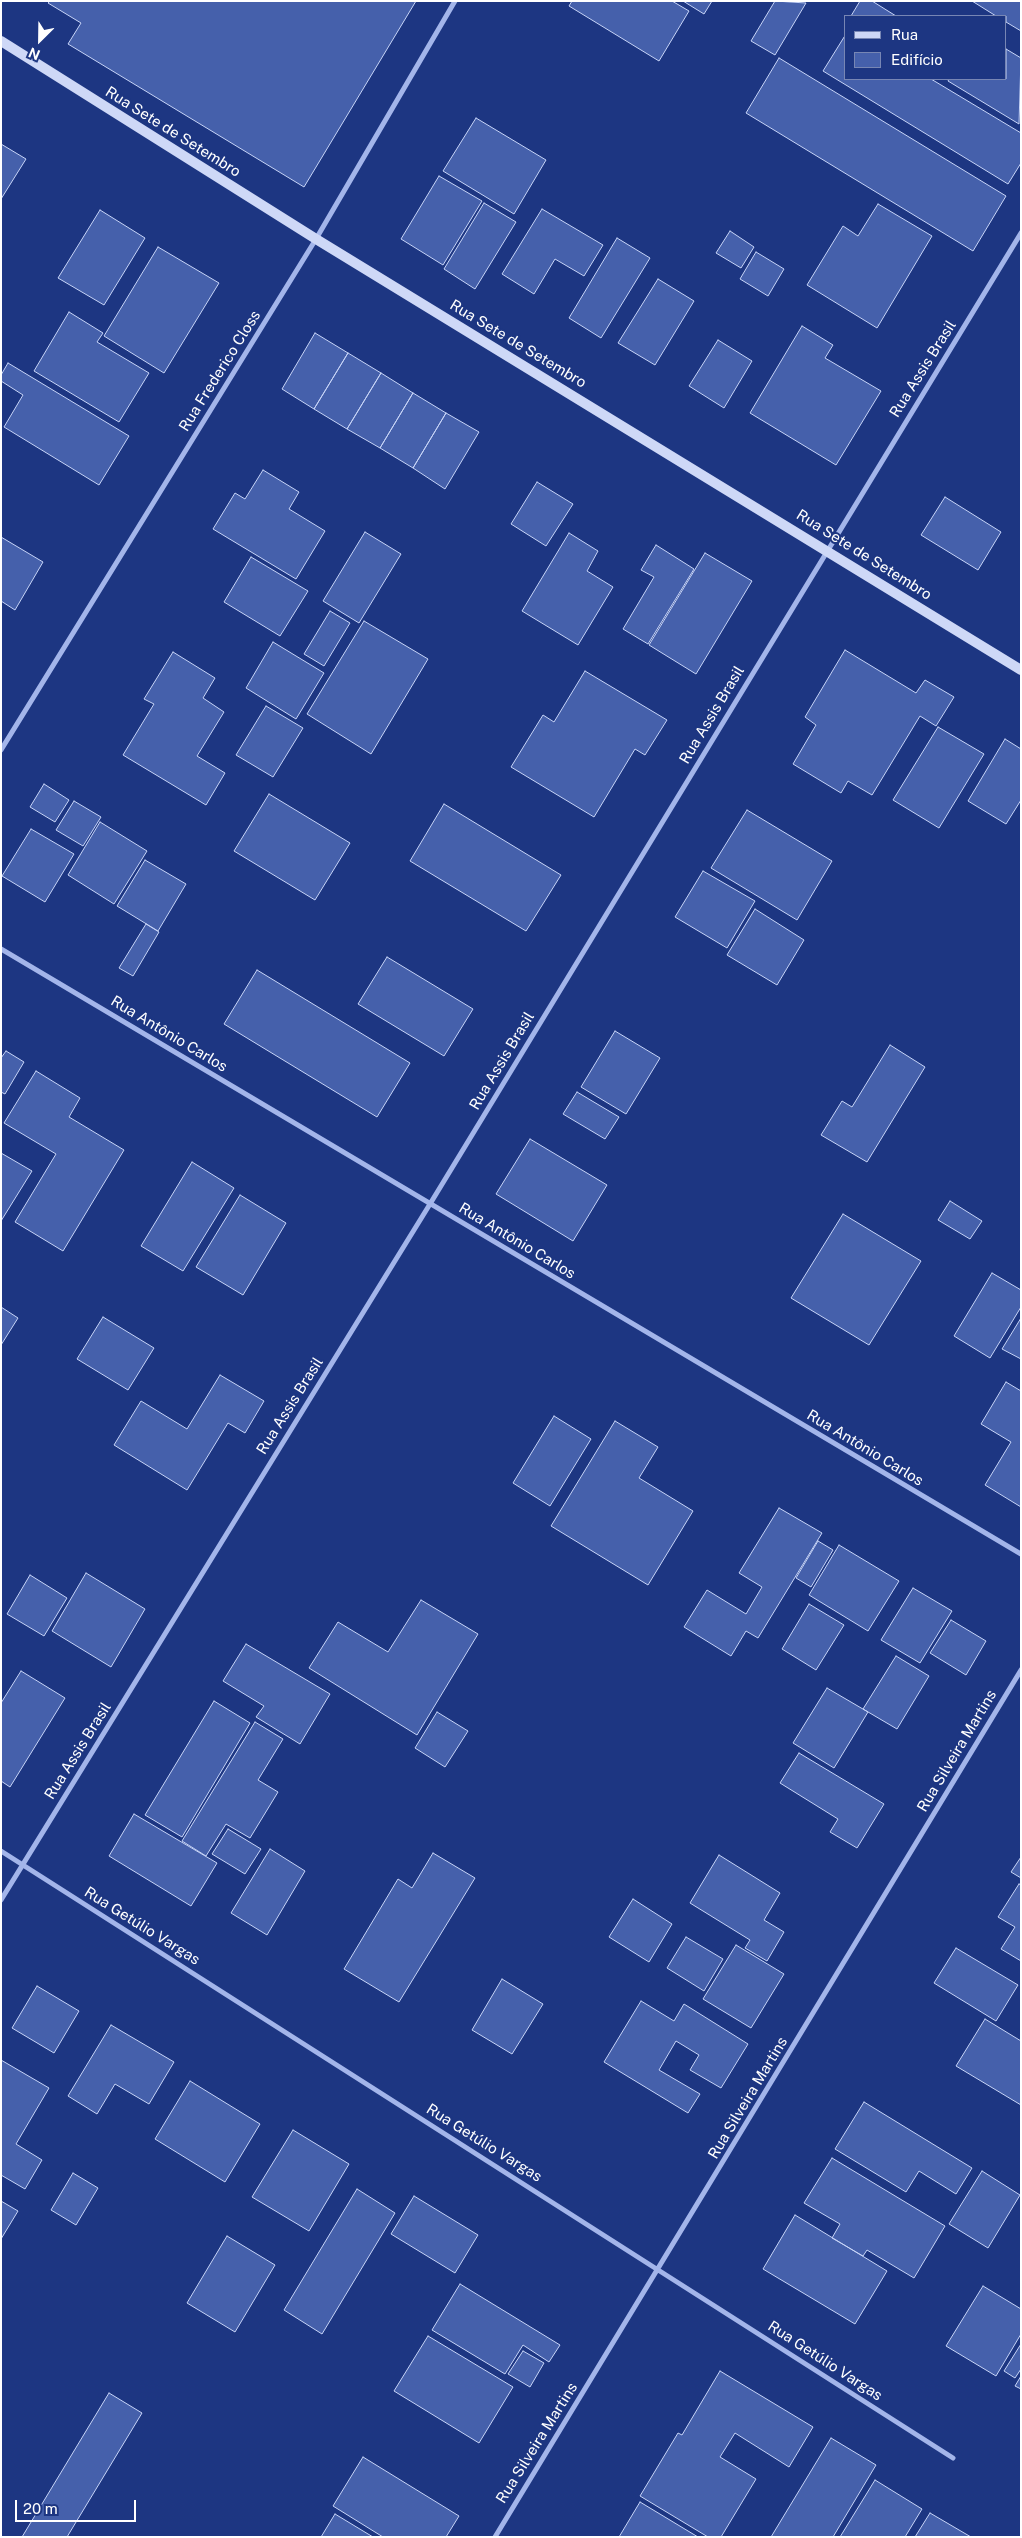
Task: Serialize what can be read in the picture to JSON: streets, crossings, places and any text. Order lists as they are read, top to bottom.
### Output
{
  "streets": {
    "street": [
      "Rua Sete de Setembro",
      "Rua Assis Brasil",
      "Rua Frederico Closs",
      "Rua Antônio Carlos",
      "Rua Silveira Martins",
      "Rua Getúlio Vargas"
    ]
  },
  "crossings": [
    ["Rua Sete de Setembro", "Rua Assis Brasil"],
    ["Rua Sete de Setembro", "Rua Frederico Closs"],
    ["Rua Assis Brasil", "Rua Antônio Carlos"],
    ["Rua Assis Brasil", "Rua Getúlio Vargas"],
    ["Rua Silveira Martins", "Rua Getúlio Vargas"]
  ],
  "legend": ["Rua", "Edifício"],
  "scale_bar": "20 m",
  "north": "bottom left"
}
